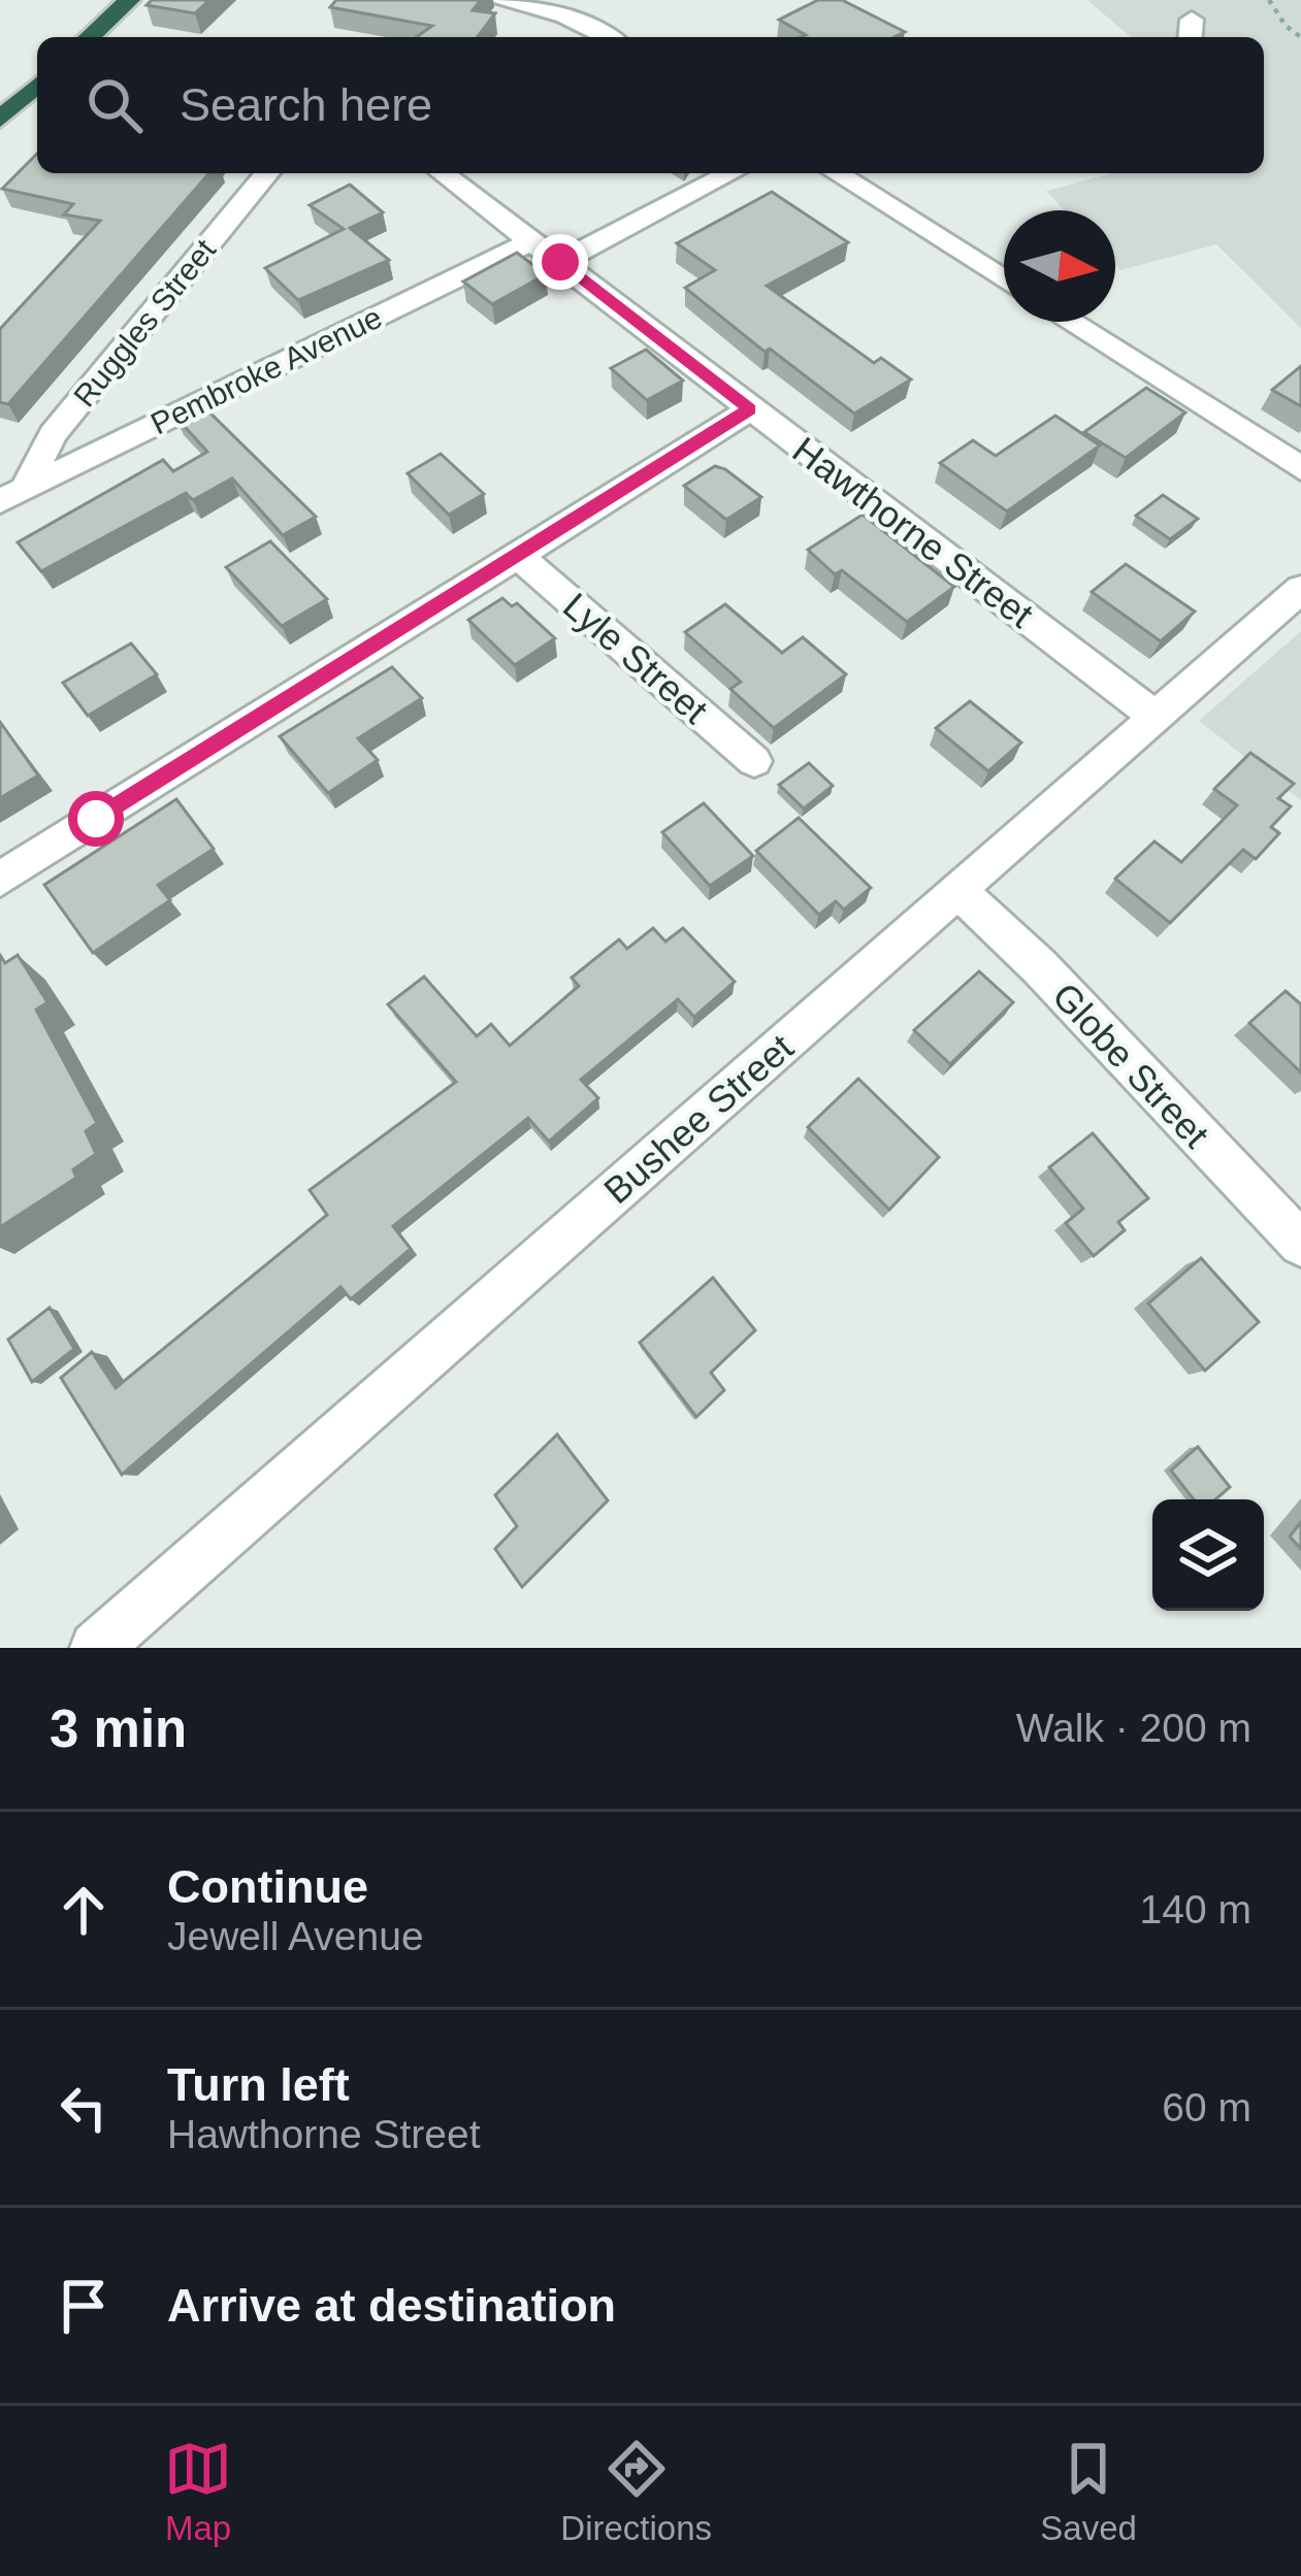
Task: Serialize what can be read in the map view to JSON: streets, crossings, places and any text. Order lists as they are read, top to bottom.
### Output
{
  "streets": {
    "street": [
      "Ruggles Street",
      "Pembroke Avenue",
      "Hawthorne Street",
      "Lyle Street",
      "Globe Street",
      "Bushee Street"
    ]
  },
  "crossings": [
    ["Ruggles Street", "Pembroke Avenue"],
    ["Pembroke Avenue", "Hawthorne Street"],
    ["Hawthorne Street", "Bushee Street"],
    ["Globe Street", "Bushee Street"]
  ],
  "north": "right",
  "page": {
    "search": "Search here",
    "heading": ["3 min", "Walk · 200 m"],
    "list": [
      ["Continue", "Jewell Avenue", "140 m"],
      ["Turn left", "Hawthorne Street", "60 m"],
      "Arrive at destination"
    ],
    "nav": ["Map", "Directions", "Saved"]
  }
}
